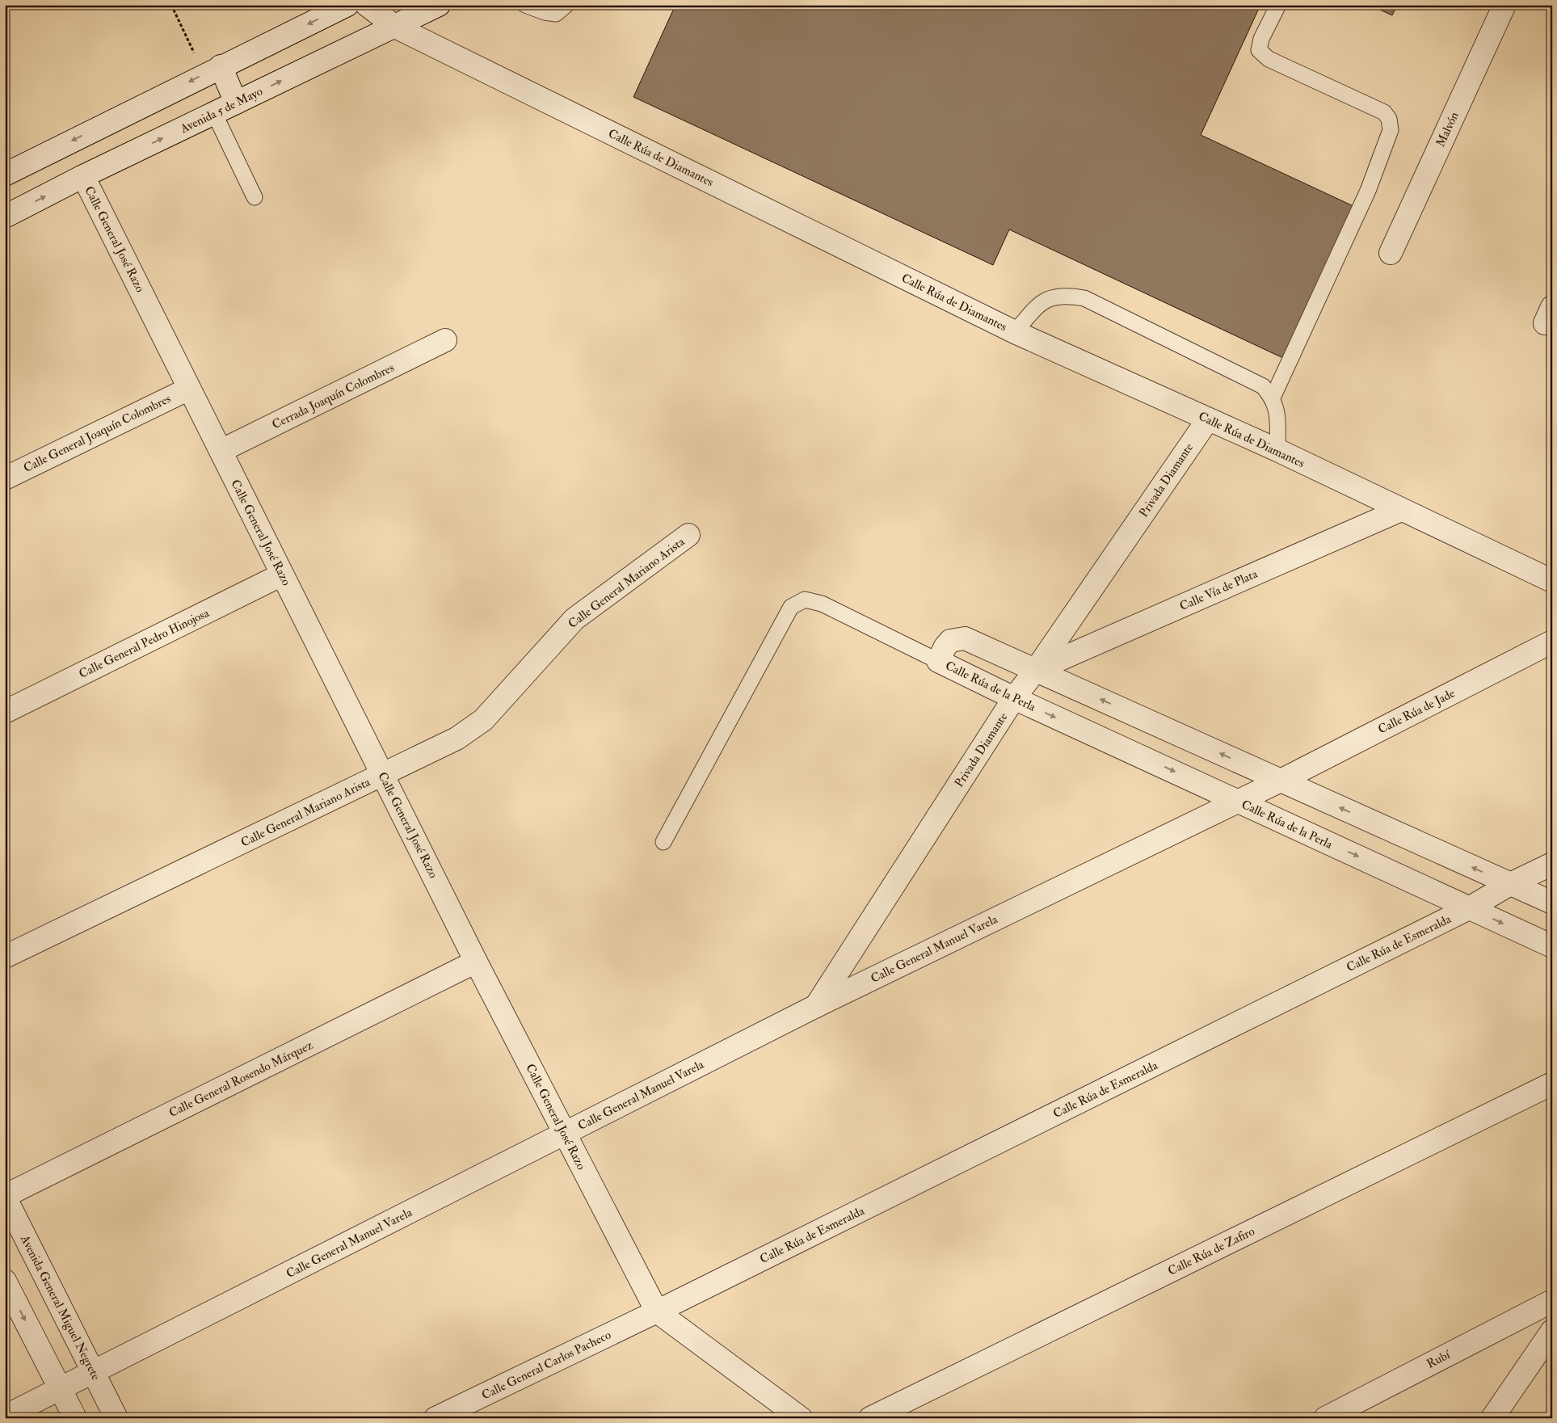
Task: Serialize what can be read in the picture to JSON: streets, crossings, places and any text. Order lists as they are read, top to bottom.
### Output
{
  "streets": {
    "street": [
      "Avenida 5 de Mayo",
      "Malvón",
      "Calle Rúa de Diamantes",
      "Calle General José Razo",
      "Cerrada Joaquín Colombres",
      "Calle General Joaquín Colombres",
      "Privada Diamante",
      "Calle General Mariano Arista",
      "Calle Vía de Plata",
      "Calle General Pedro Hinojosa",
      "Calle Rúa de la Perla",
      "Calle Rúa de Jade",
      "Calle Rúa de Esmeralda",
      "Calle General Manuel Varela",
      "Calle General Rosendo Márquez",
      "Calle Rúa de Zafiro",
      "Avenida General Miguel Negrete",
      "Rubí",
      "Calle General Carlos Pacheco"
    ]
  },
  "crossings": [
    ["Avenida 5 de Mayo", "Calle Rúa de Diamantes"],
    ["Avenida 5 de Mayo", "Calle General José Razo"],
    ["Calle Rúa de Diamantes", "Privada Diamante"],
    ["Calle Rúa de Diamantes", "Calle Vía de Plata"],
    ["Calle General José Razo", "Cerrada Joaquín Colombres"],
    ["Calle General José Razo", "Calle General Joaquín Colombres"],
    ["Calle General José Razo", "Calle General Mariano Arista"],
    ["Calle General José Razo", "Calle General Pedro Hinojosa"],
    ["Calle General José Razo", "Calle Rúa de Esmeralda"],
    ["Calle General José Razo", "Calle General Manuel Varela"],
    ["Calle General José Razo", "Calle General Rosendo Márquez"],
    ["Calle General José Razo", "Calle General Carlos Pacheco"],
    ["Privada Diamante", "Calle Vía de Plata"],
    ["Privada Diamante", "Calle Rúa de la Perla"],
    ["Privada Diamante", "Calle General Manuel Varela"],
    ["Calle Vía de Plata", "Calle Rúa de la Perla"],
    ["Calle Rúa de la Perla", "Calle Rúa de Jade"],
    ["Calle Rúa de la Perla", "Calle Rúa de Esmeralda"],
    ["Calle Rúa de la Perla", "Calle General Manuel Varela"],
    ["Calle Rúa de Jade", "Calle General Manuel Varela"],
    ["Calle Rúa de Esmeralda", "Calle General Carlos Pacheco"],
    ["Calle General Manuel Varela", "Avenida General Miguel Negrete"],
    ["Calle General Rosendo Márquez", "Avenida General Miguel Negrete"]
  ]
}
